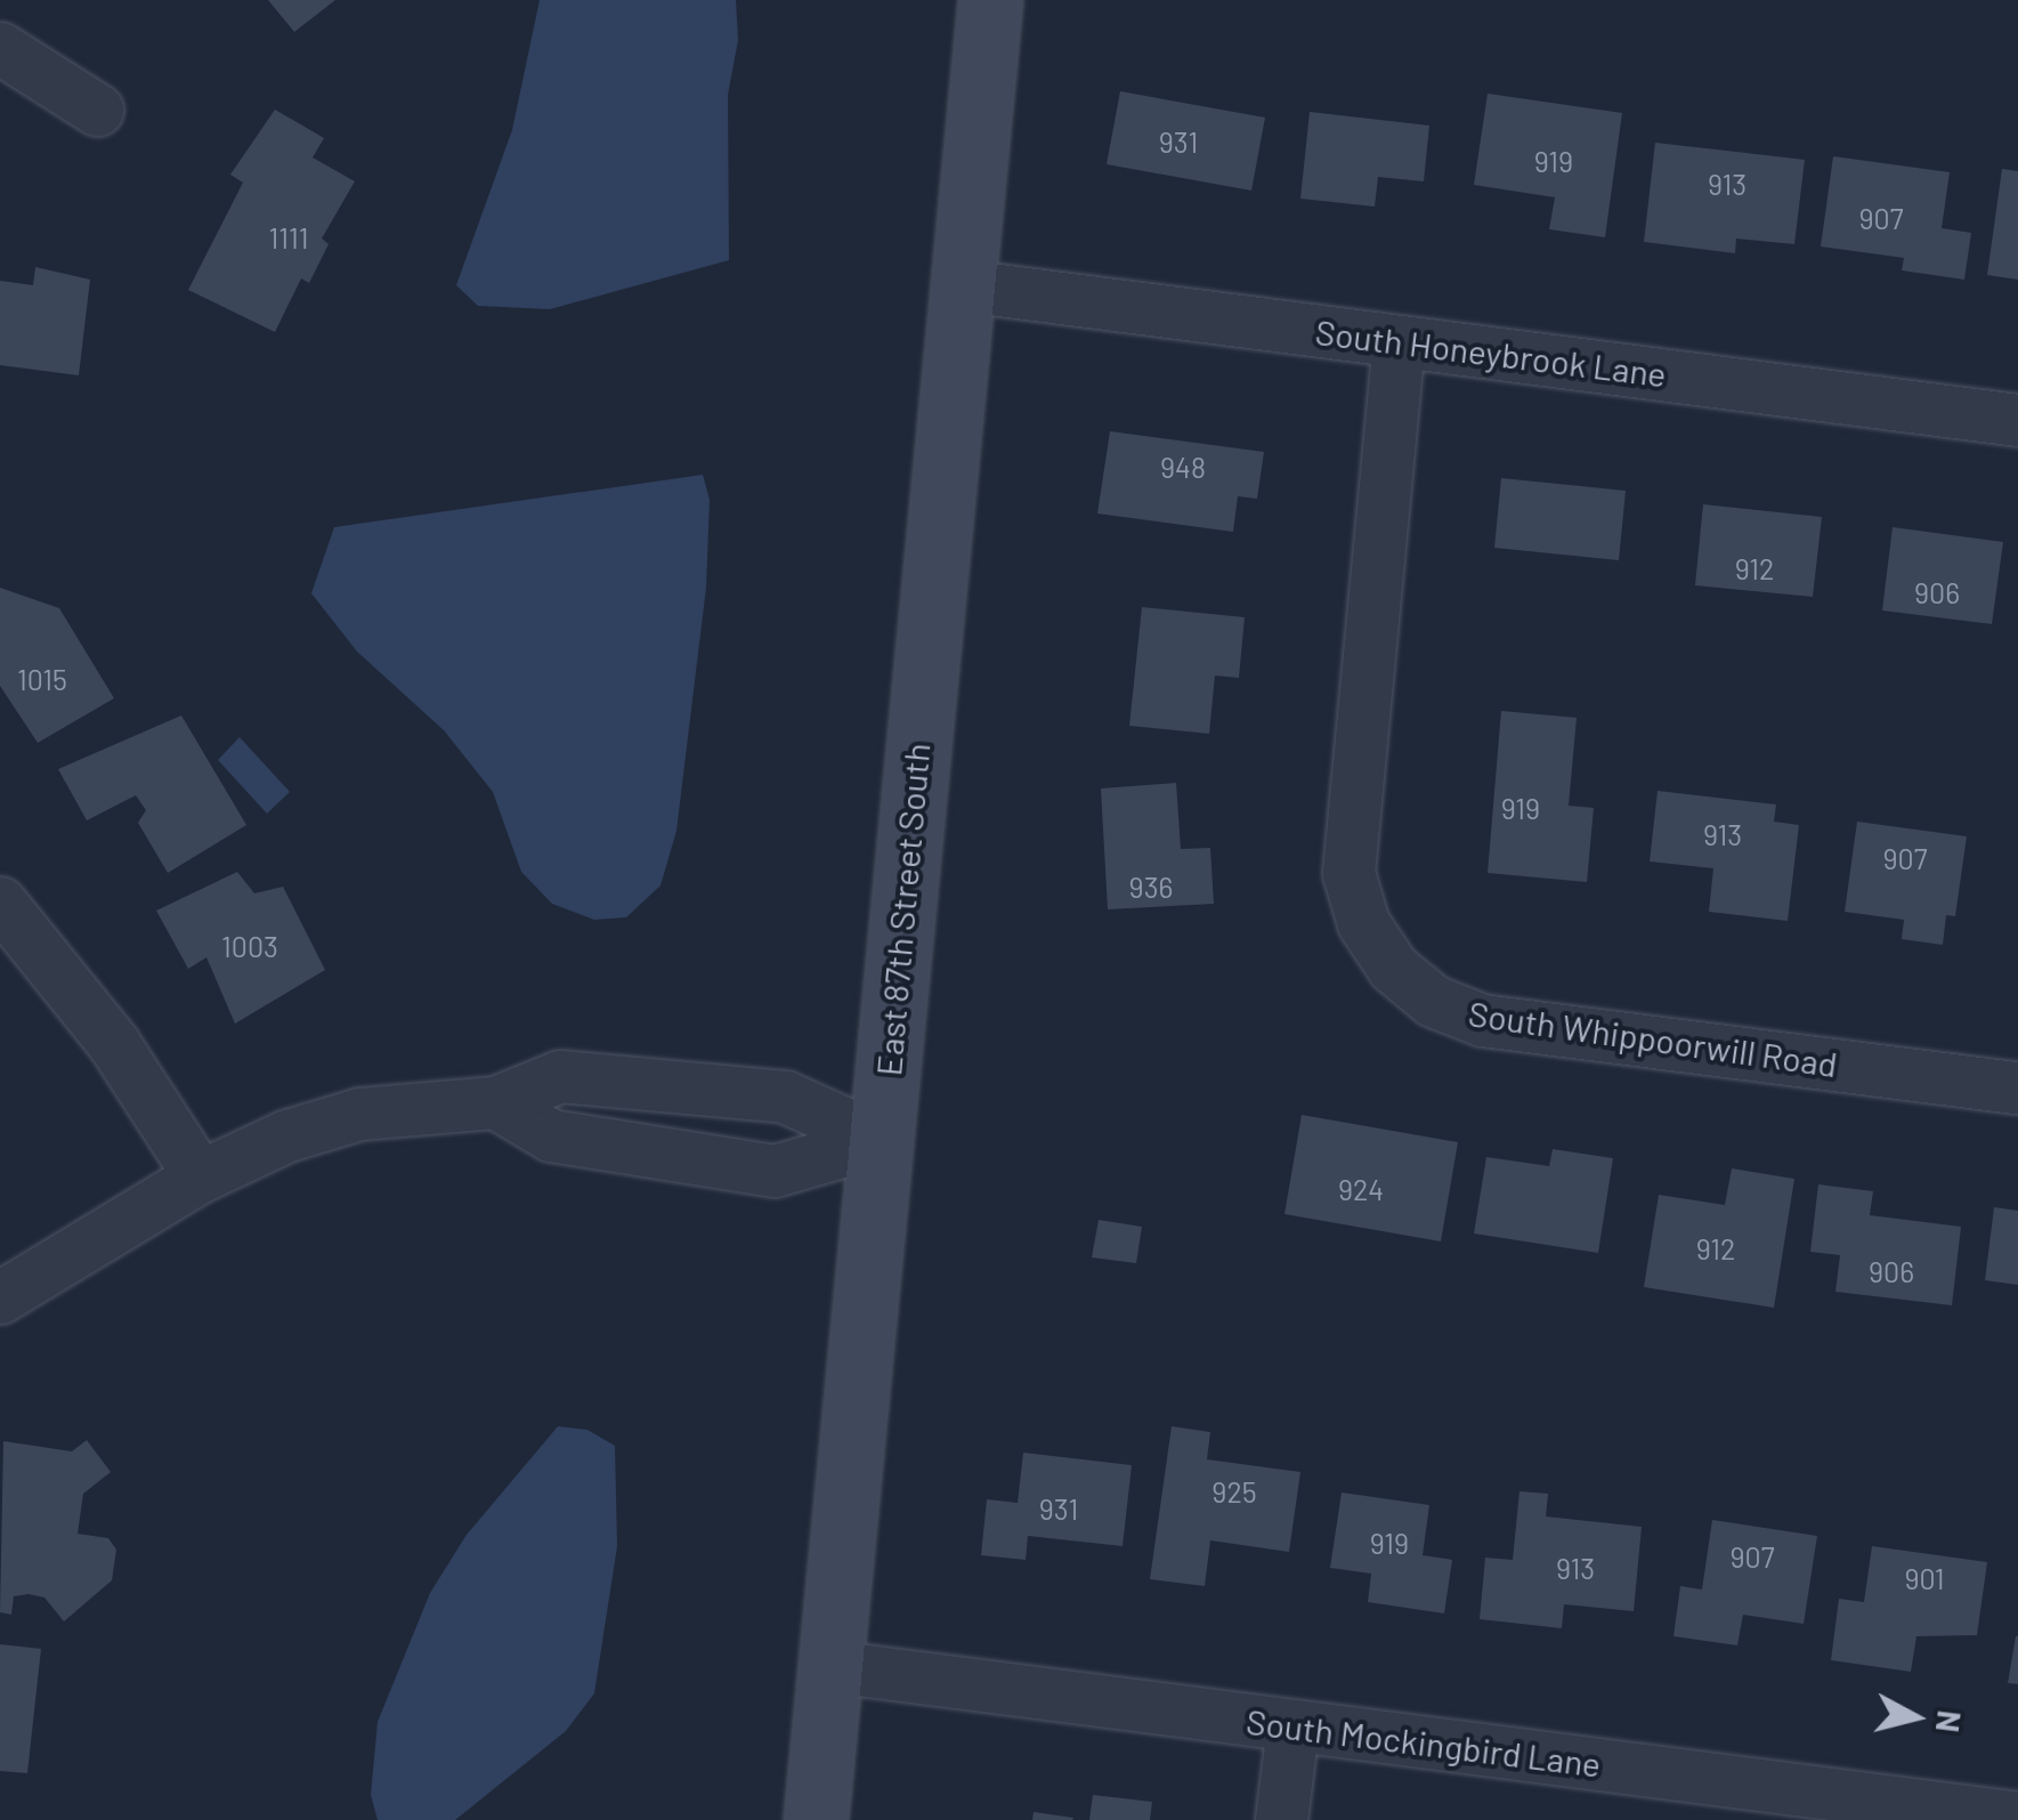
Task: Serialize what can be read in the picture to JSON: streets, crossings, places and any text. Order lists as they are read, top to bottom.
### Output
{
  "streets": {
    "street": [
      "South Honeybrook Lane",
      "East 87th Street South",
      "South Whippoorwill Road",
      "South Mockingbird Lane"
    ]
  },
  "crossings": [
    ["South Honeybrook Lane", "East 87th Street South"],
    ["South Honeybrook Lane", "South Whippoorwill Road"],
    ["East 87th Street South", "South Mockingbird Lane"]
  ],
  "house_numbers": [
    "931",
    "919",
    "913",
    "907",
    "1111",
    "948",
    "912",
    "906",
    "1015",
    "919",
    "913",
    "907",
    "936",
    "1003",
    "924",
    "912",
    "906",
    "925",
    "931",
    "919",
    "907",
    "913",
    "901"
  ],
  "north": "right"
}
